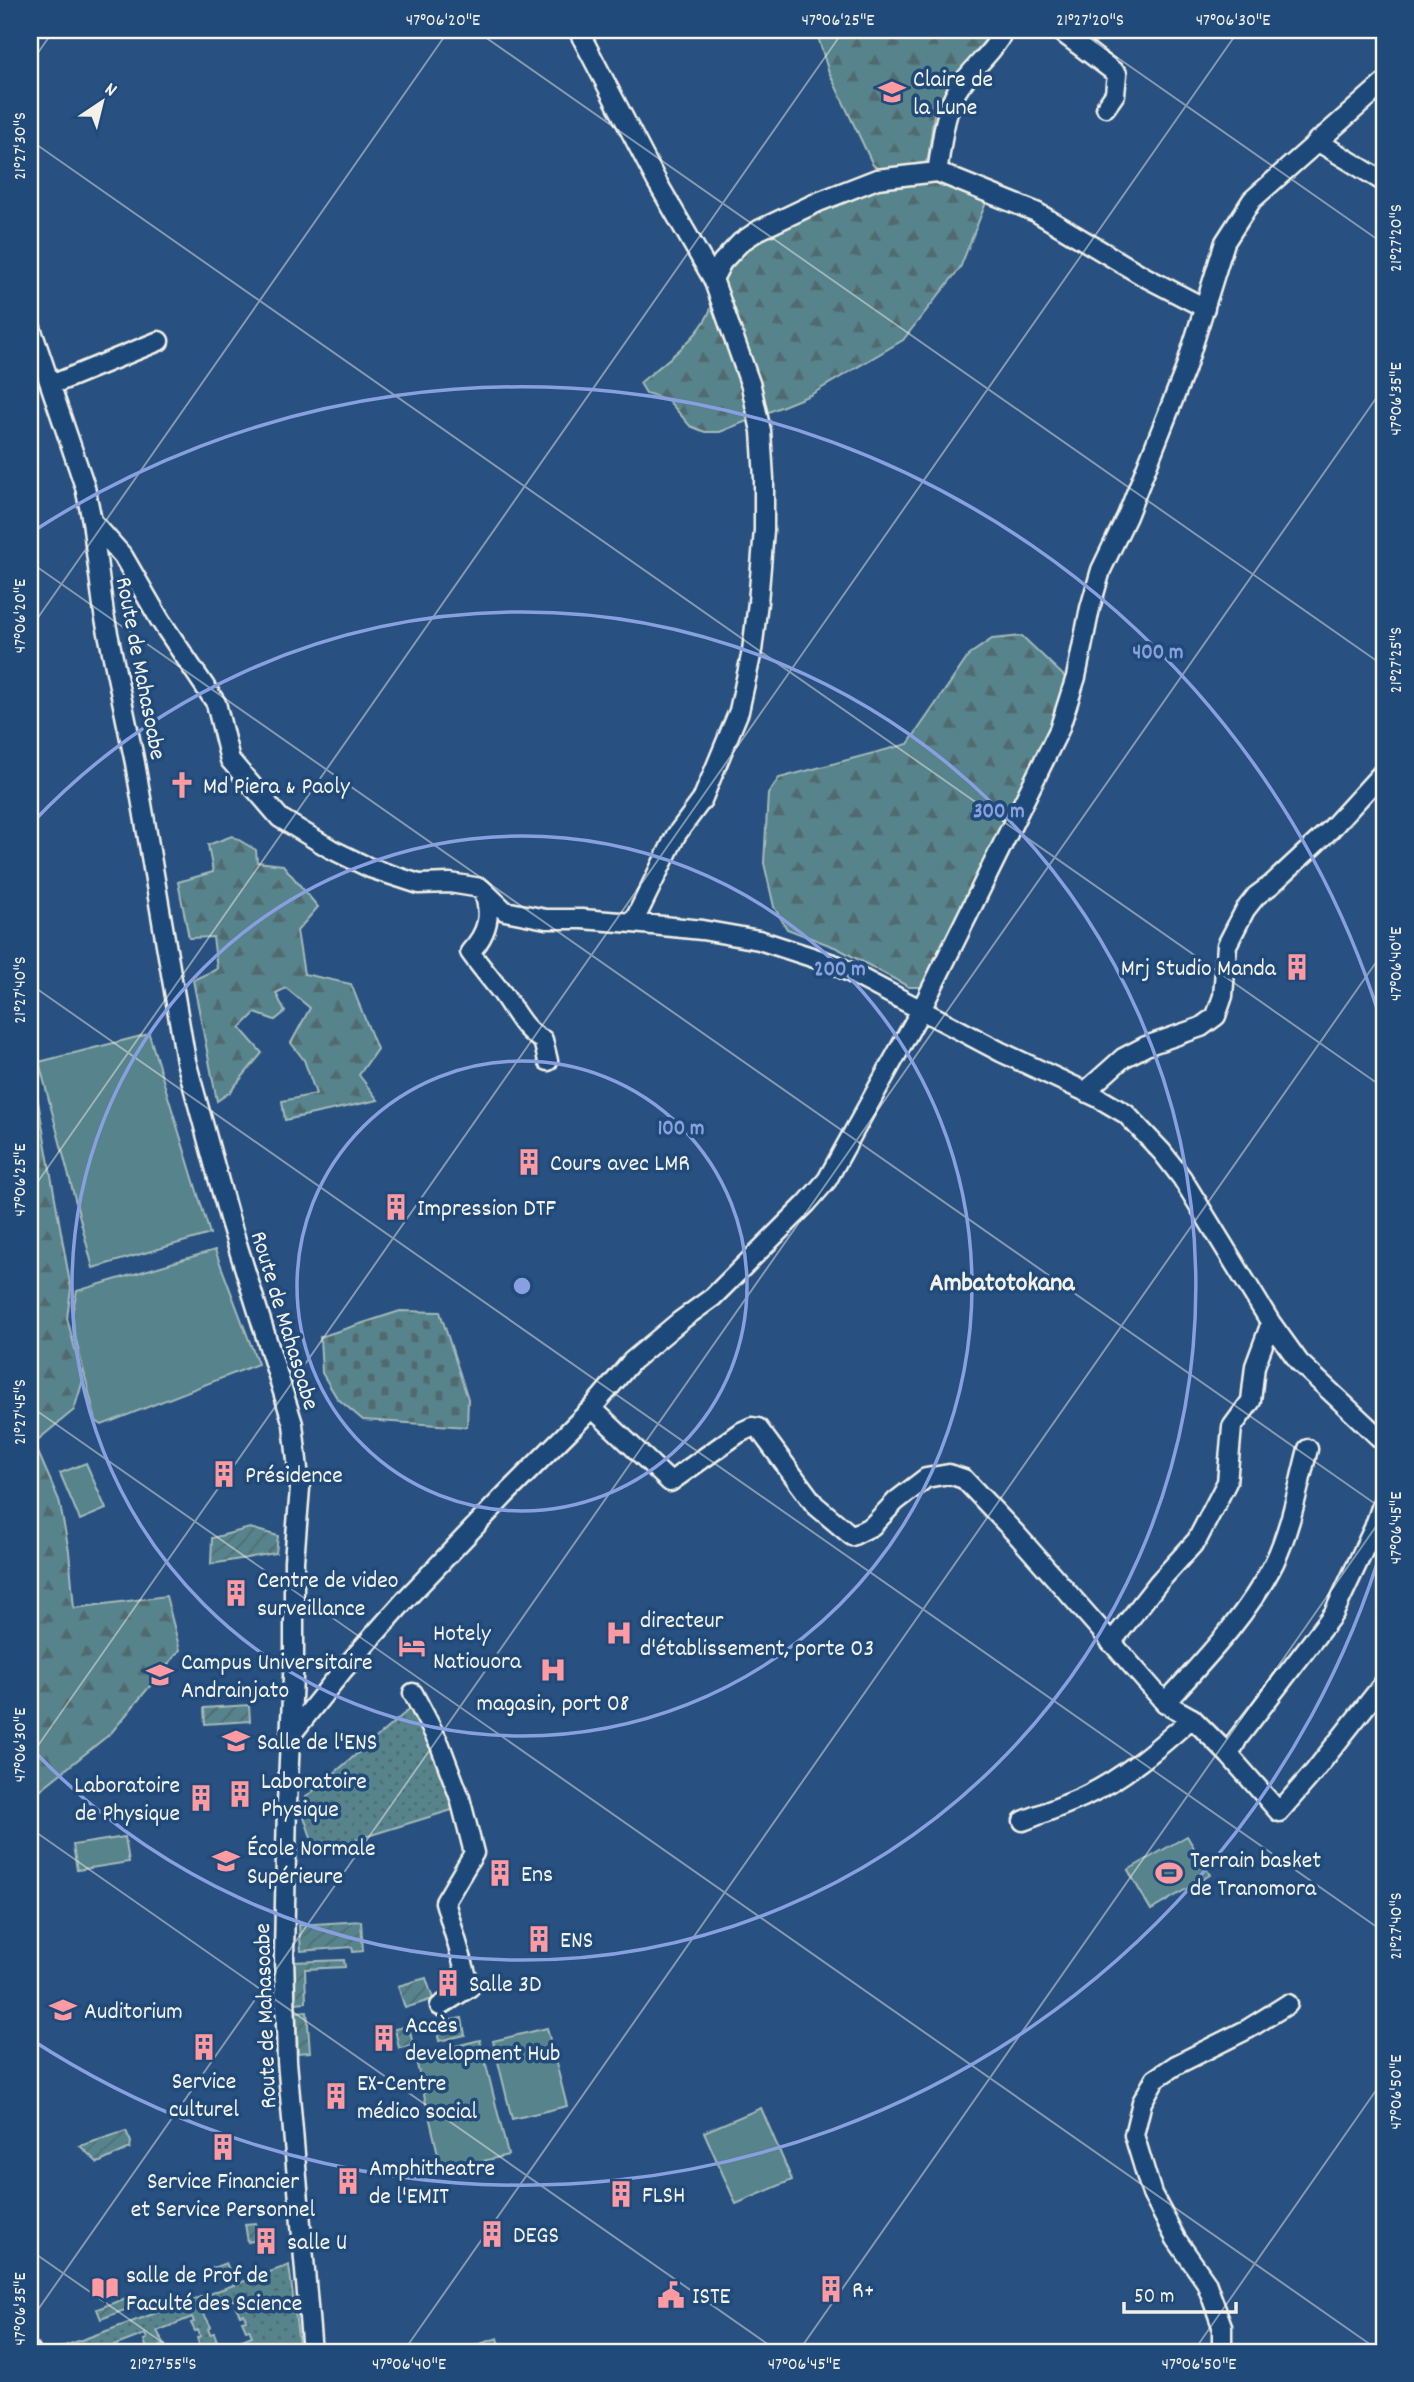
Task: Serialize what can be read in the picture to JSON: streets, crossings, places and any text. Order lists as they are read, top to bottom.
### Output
{
  "streets": {
    "street": ["Route de Mahasoabe"]
  },
  "districts": ["Ambatotokana"],
  "places": {
    "school or university": [
      "Claire de la Lune",
      "Campus Universitaire Andrainjato",
      "Salle de l'ENS",
      "École Normale Supérieure",
      "Auditorium"
    ],
    "church": ["Md Piera & Paoly"],
    "building": [
      "Mrj Studio Manda",
      "Cours avec LMR",
      "Impression DTF",
      "Présidence",
      "Centre de video surveillance",
      "Laboratoire Physique",
      "Laboratoire de Physique",
      "Ens",
      "ENS",
      "Salle 3D",
      "Accès development Hub",
      "Service culturel",
      "EX-Centre médico social",
      "Service Financier et Service Personnel",
      "Amphitheatre de l'EMIT",
      "FLSH",
      "DEGS",
      "salle U",
      "R+"
    ],
    "hospital": ["directeur d'établissement, porte 03", "magasin, port 08"],
    "hotel": ["Hotely Natiouora"],
    "sports": ["Terrain basket de Tranomora"],
    "library": ["salle de Prof de Faculté des Science"],
    "public building": ["ISTE"]
  },
  "scale_bar": "50 m",
  "north": "top right",
  "coordinates": [
    "47°06'20\"E",
    "47°06'25\"E",
    "21°27'20\"S",
    "47°06'30\"E",
    "21°27'30\"S",
    "47°06'35\"E",
    "21°27'25\"S",
    "47°06'40\"E",
    "21°27'40\"S",
    "21°27'45\"S",
    "47°06'45\"E",
    "47°06'50\"E",
    "21°27'55\"S"
  ],
  "rings": [
    "400 m",
    "300 m",
    "200 m",
    "100 m"
  ]
}
